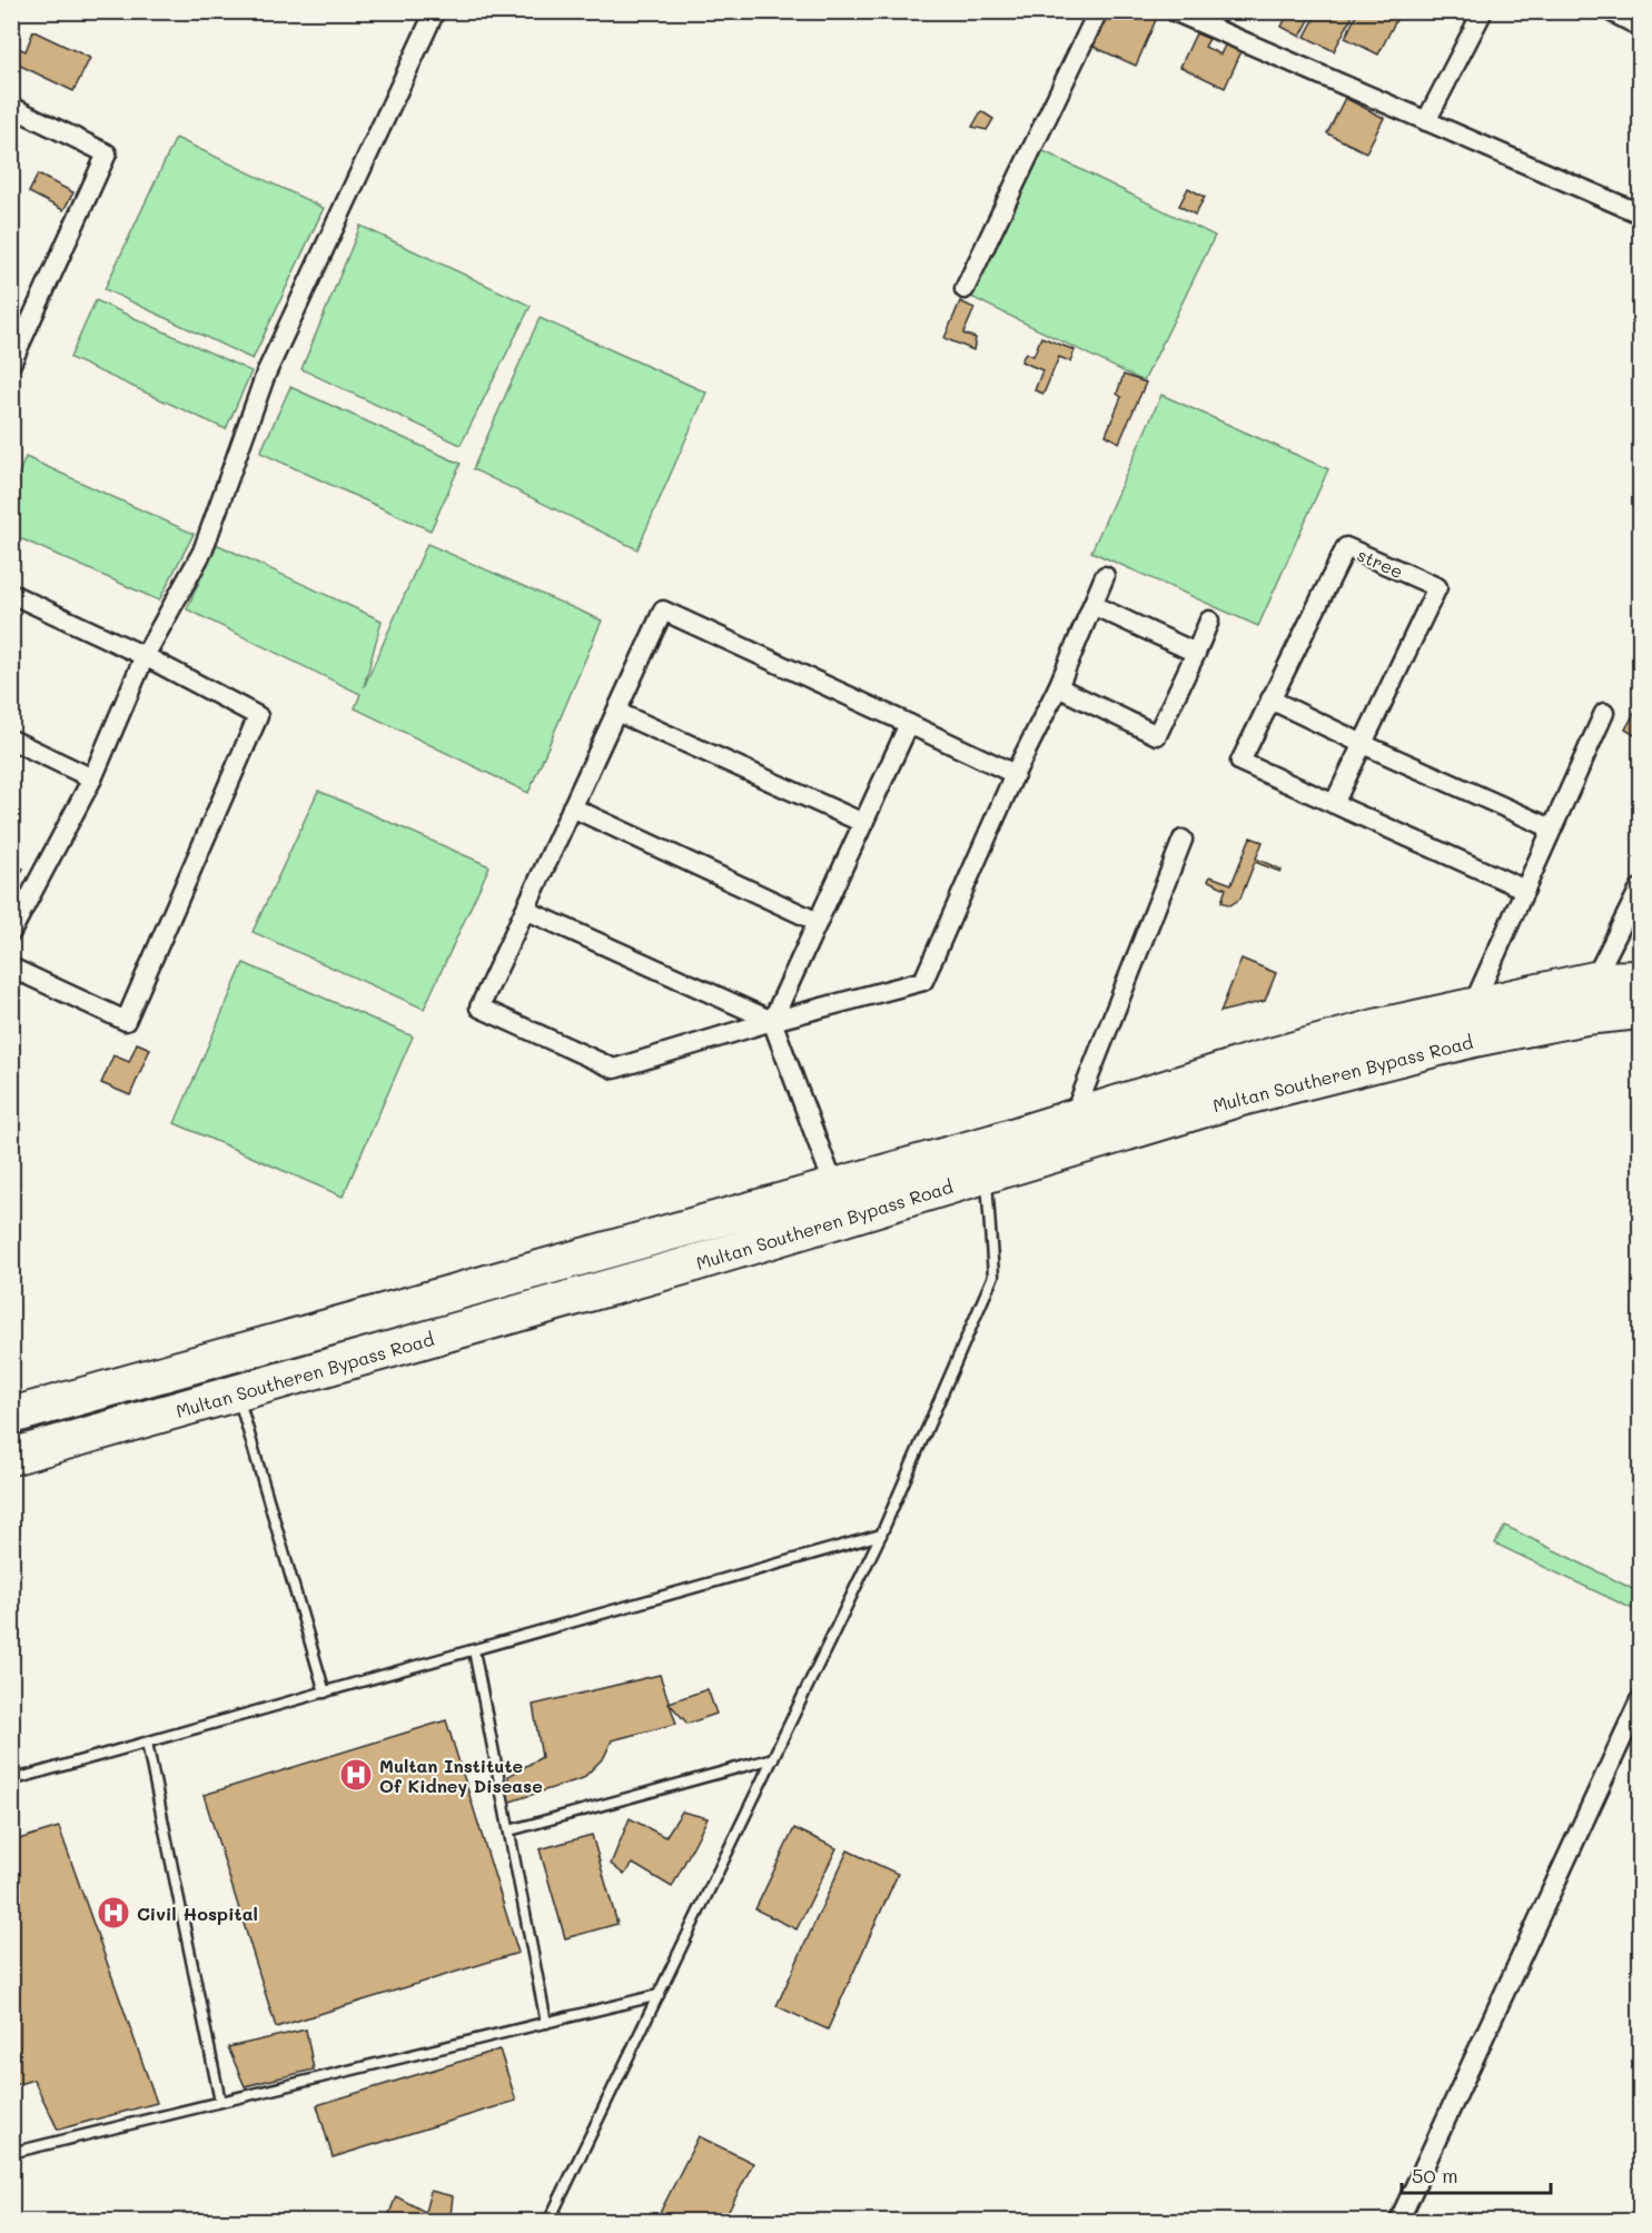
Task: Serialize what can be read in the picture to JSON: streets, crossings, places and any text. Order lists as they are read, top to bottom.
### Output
{
  "streets": {
    "highway": ["Multan Southeren Bypass Road"],
    "street": ["stree"]
  },
  "places": {
    "hospital": ["Multan Institute Of Kidney Disease", "Civil Hospital"]
  },
  "scale_bar": "50 m"
}
